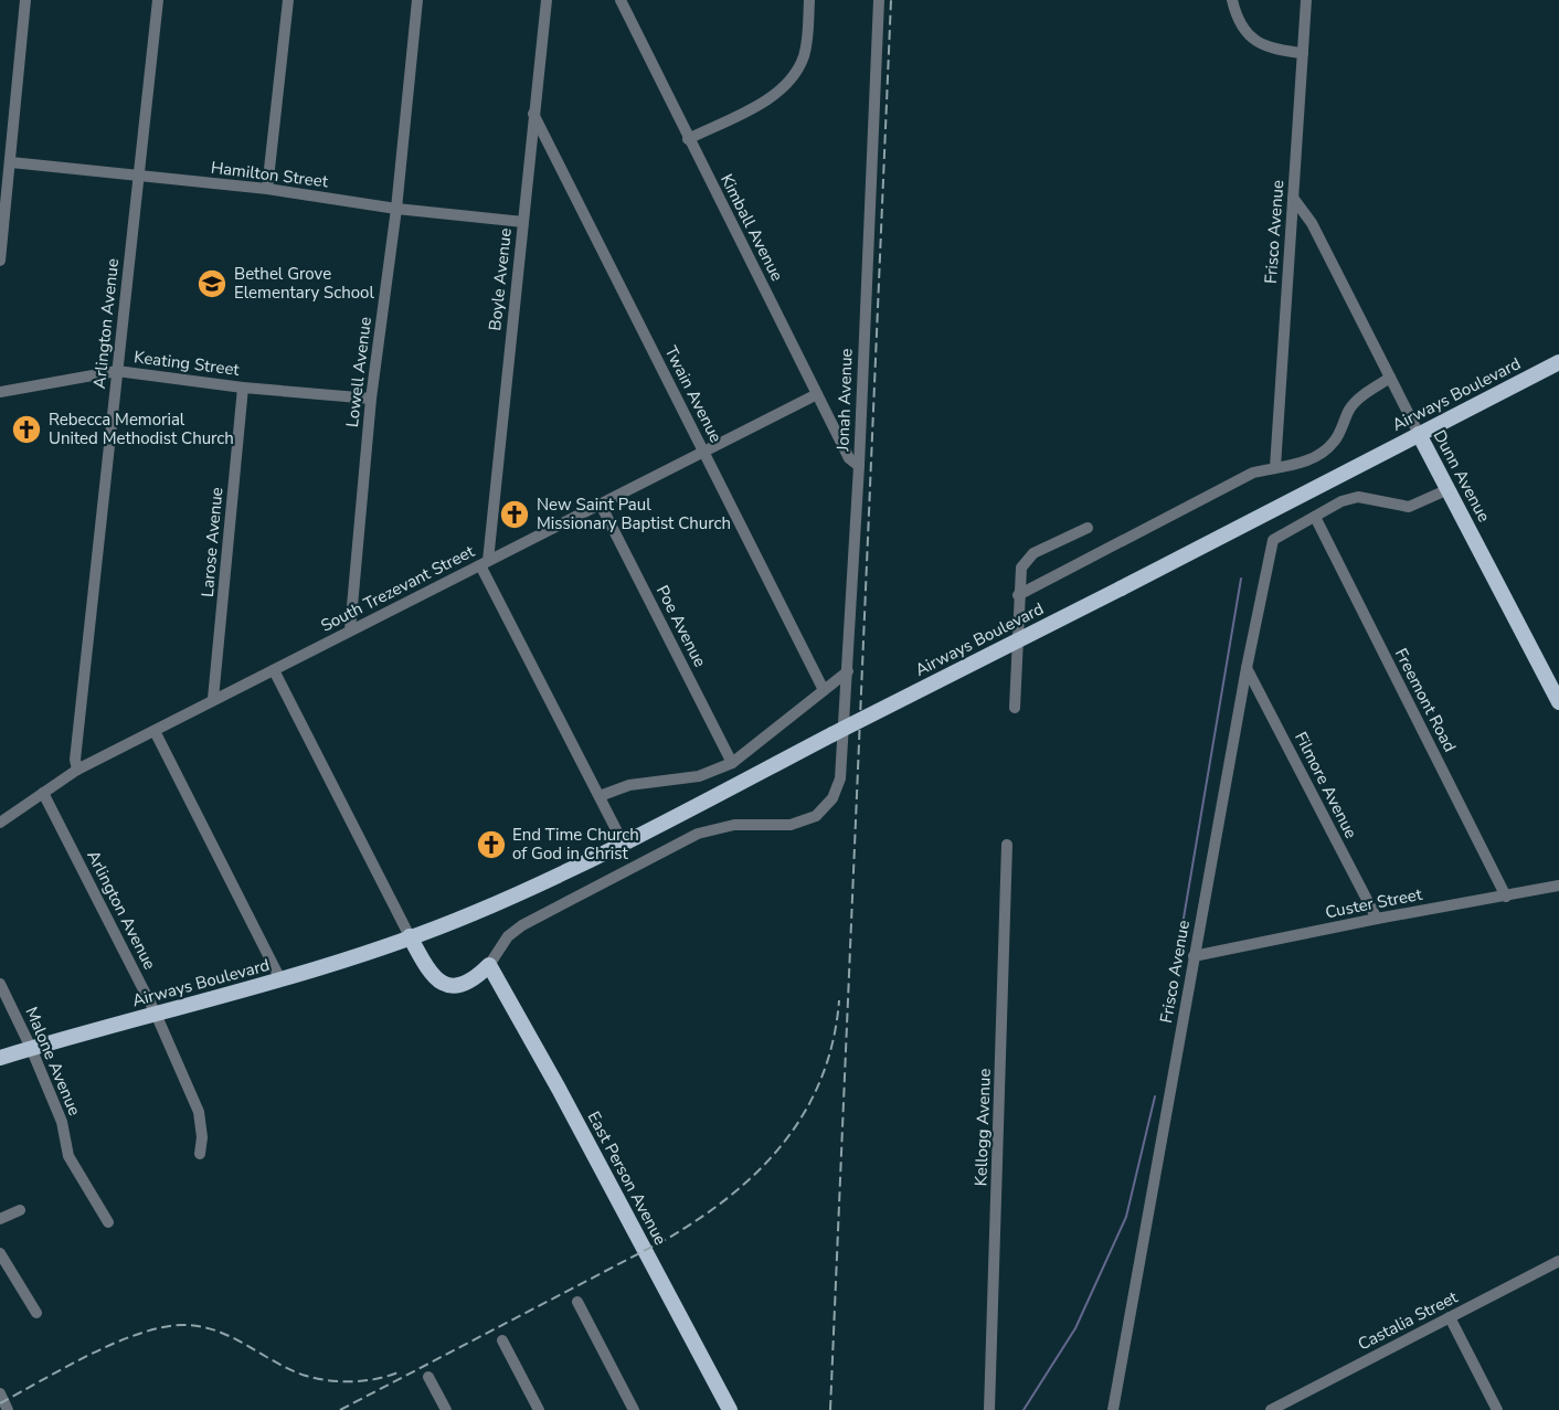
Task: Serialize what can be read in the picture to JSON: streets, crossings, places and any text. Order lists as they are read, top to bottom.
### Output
{
  "streets": {
    "main road": ["Airways Boulevard", "Dunn Avenue", "East Person Avenue"],
    "street": [
      "Hamilton Street",
      "Kimball Avenue",
      "Frisco Avenue",
      "Boyle Avenue",
      "Arlington Avenue",
      "Keating Street",
      "Lowell Avenue",
      "Twain Avenue",
      "Jonah Avenue",
      "Larose Avenue",
      "South Trezevant Street",
      "Poe Avenue",
      "Freemont Road",
      "Filmore Avenue",
      "Custer Street",
      "Malone Avenue",
      "Kellogg Avenue",
      "Castalia Street"
    ]
  },
  "crossings": [
    ["Hamilton Street", "Boyle Avenue"],
    ["Hamilton Street", "Arlington Avenue"],
    ["Hamilton Street", "Lowell Avenue"],
    ["Kimball Avenue", "Jonah Avenue"],
    ["Kimball Avenue", "South Trezevant Street"],
    ["Frisco Avenue", "Airways Boulevard"],
    ["Frisco Avenue", "Dunn Avenue"],
    ["Frisco Avenue", "Freemont Road"],
    ["Frisco Avenue", "Filmore Avenue"],
    ["Frisco Avenue", "Custer Street"],
    ["Boyle Avenue", "Twain Avenue"],
    ["Boyle Avenue", "South Trezevant Street"],
    ["Arlington Avenue", "Keating Street"],
    ["Arlington Avenue", "Airways Boulevard"],
    ["Arlington Avenue", "South Trezevant Street"],
    ["Keating Street", "Lowell Avenue"],
    ["Keating Street", "Larose Avenue"],
    ["Lowell Avenue", "South Trezevant Street"],
    ["Twain Avenue", "South Trezevant Street"],
    ["Airways Boulevard", "Dunn Avenue"],
    ["Airways Boulevard", "Malone Avenue"],
    ["Jonah Avenue", "East Person Avenue"],
    ["Larose Avenue", "South Trezevant Street"],
    ["South Trezevant Street", "Poe Avenue"],
    ["Freemont Road", "Custer Street"],
    ["Filmore Avenue", "Custer Street"]
  ],
  "places": {
    "school or university": ["Bethel Grove Elementary School"],
    "church": ["Rebecca Memorial United Methodist Church", "New Saint Paul Missionary Baptist Church", "End Time Church of God in Christ"]
  }
}
